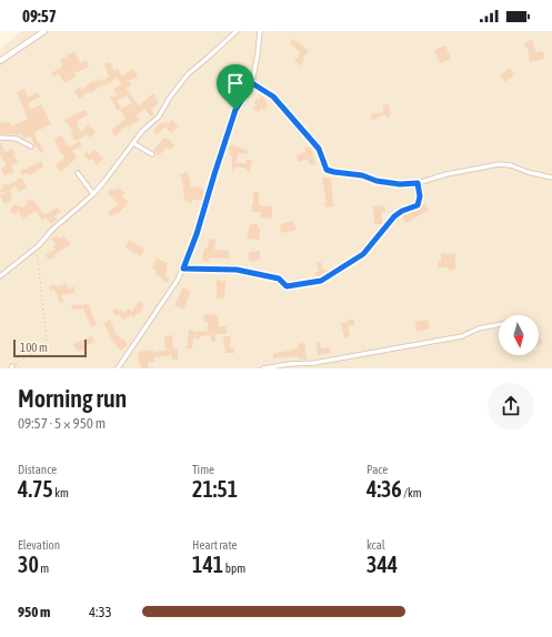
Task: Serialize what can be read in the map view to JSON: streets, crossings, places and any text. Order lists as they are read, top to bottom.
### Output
{
  "scale_bar": "100 m",
  "north": "bottom",
  "page": {
    "status": "09:57",
    "scale": "100 m",
    "heading": ["Morning run", "09:57 · 5 × 950 m"],
    "stats": [
      ["Distance", "4.75 km"],
      ["Time", "21:51"],
      ["Pace", "4:36 /km"],
      ["Elevation", "30 m"],
      ["Heart rate", "141 bpm"],
      ["kcal", "344"]
    ],
    "list": [
      {
        "name": "950 m",
        "note": "4:33"
      }
    ]
  }
}
